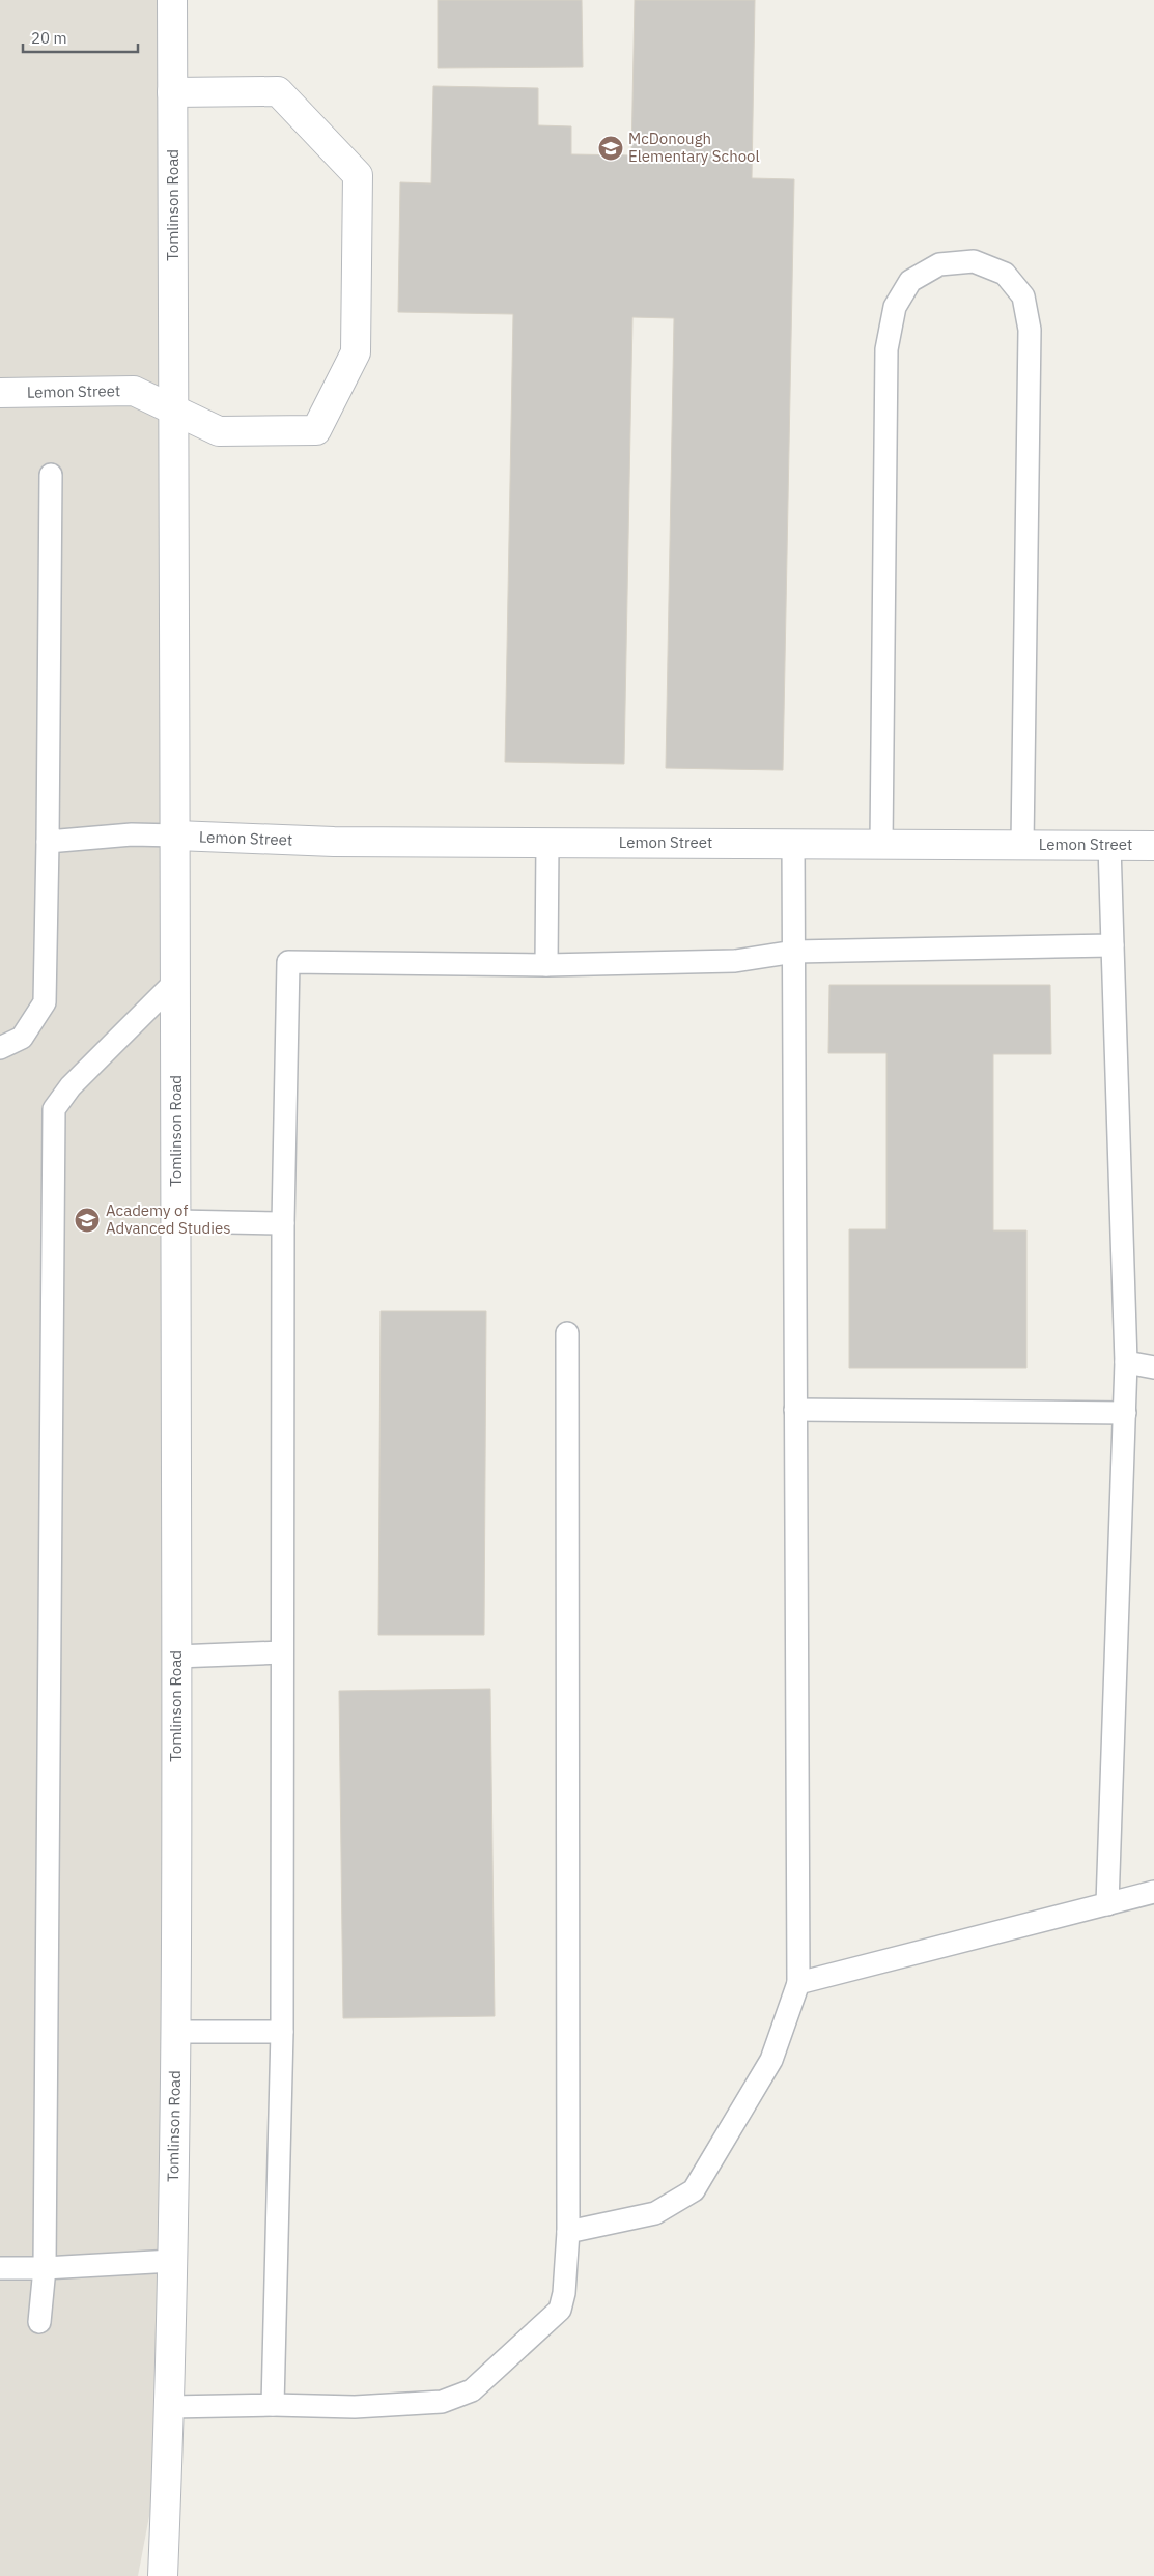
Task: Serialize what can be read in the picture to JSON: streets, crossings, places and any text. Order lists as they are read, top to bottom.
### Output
{
  "streets": {
    "street": ["Tomlinson Road", "Lemon Street"]
  },
  "crossings": [
    ["Tomlinson Road", "Lemon Street"]
  ],
  "places": {
    "school or university": ["McDonough Elementary School", "Academy of Advanced Studies"]
  },
  "scale_bar": "20 m"
}
